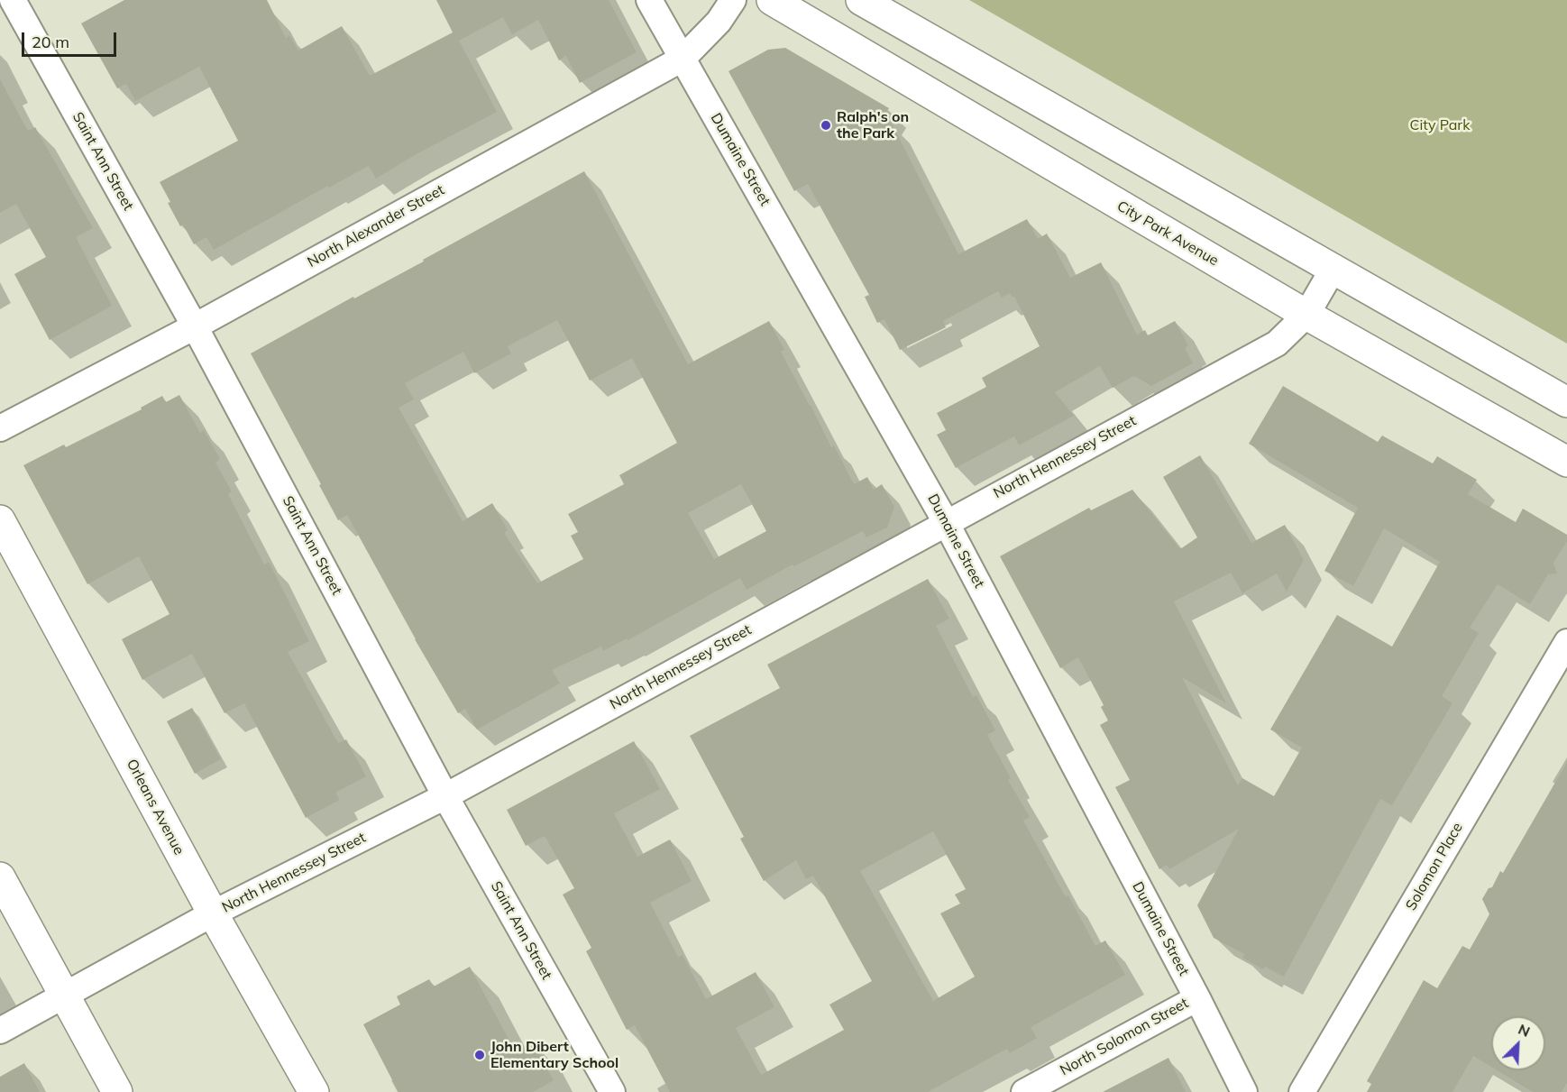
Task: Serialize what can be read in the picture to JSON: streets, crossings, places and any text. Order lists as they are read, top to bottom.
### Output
{
  "streets": {
    "main road": ["City Park Avenue", "Orleans Avenue"],
    "street": [
      "Dumaine Street",
      "Saint Ann Street",
      "North Alexander Street",
      "North Hennessey Street",
      "Solomon Place",
      "North Solomon Street"
    ]
  },
  "crossings": [
    ["Dumaine Street", "North Alexander Street"],
    ["Dumaine Street", "North Hennessey Street"],
    ["Dumaine Street", "North Solomon Street"],
    ["Saint Ann Street", "North Alexander Street"],
    ["Saint Ann Street", "North Hennessey Street"],
    ["City Park Avenue", "North Hennessey Street"],
    ["North Hennessey Street", "Orleans Avenue"]
  ],
  "parks": ["City Park"],
  "places": ["Ralph's on the Park", "John Dibert Elementary School"],
  "scale_bar": "20 m",
  "north": "top right"
}
